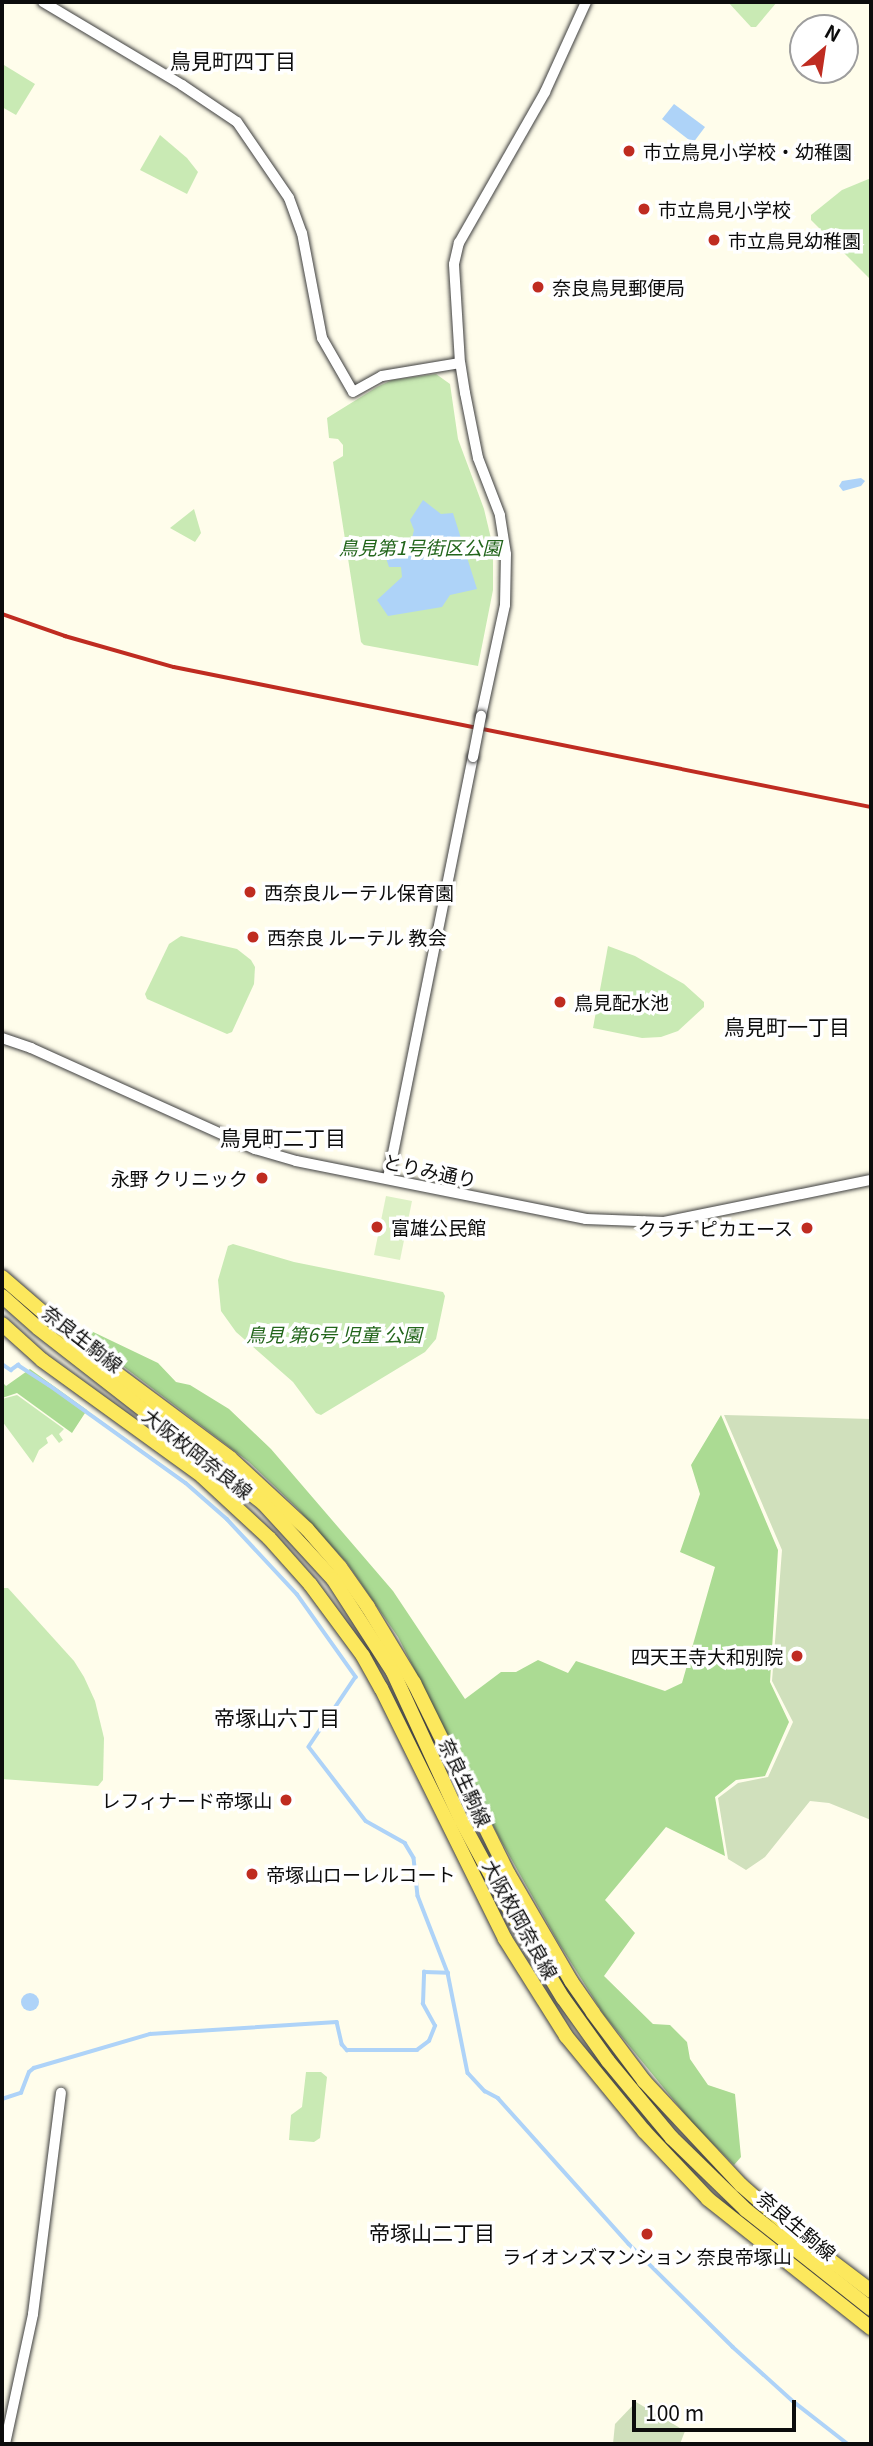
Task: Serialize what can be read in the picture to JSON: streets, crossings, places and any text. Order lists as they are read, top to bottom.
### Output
{
  "streets": {
    "main road": ["奈良生駒線", "大阪枚岡奈良線"],
    "street": ["とりみ通り"]
  },
  "districts": [
    "鳥見町四丁目",
    "鳥見町一丁目",
    "鳥見町二丁目",
    "帝塚山六丁目",
    "帝塚山二丁目"
  ],
  "parks": ["鳥見第1号街区公園", "鳥見 第6号 児童 公園"],
  "places": [
    "市立鳥見小学校・幼稚園",
    "市立鳥見小学校",
    "市立鳥見幼稚園",
    "奈良鳥見郵便局",
    "西奈良ルーテル保育園",
    "西奈良 ルーテル 教会",
    "鳥見配水池",
    "永野 クリニック",
    "富雄公民館",
    "クラチ ピカエース",
    "四天王寺大和別院",
    "レフィナード帝塚山",
    "帝塚山ローレルコート",
    "ライオンズマンション 奈良帝塚山"
  ],
  "scale_bar": "100 m",
  "north": "top right"
}
